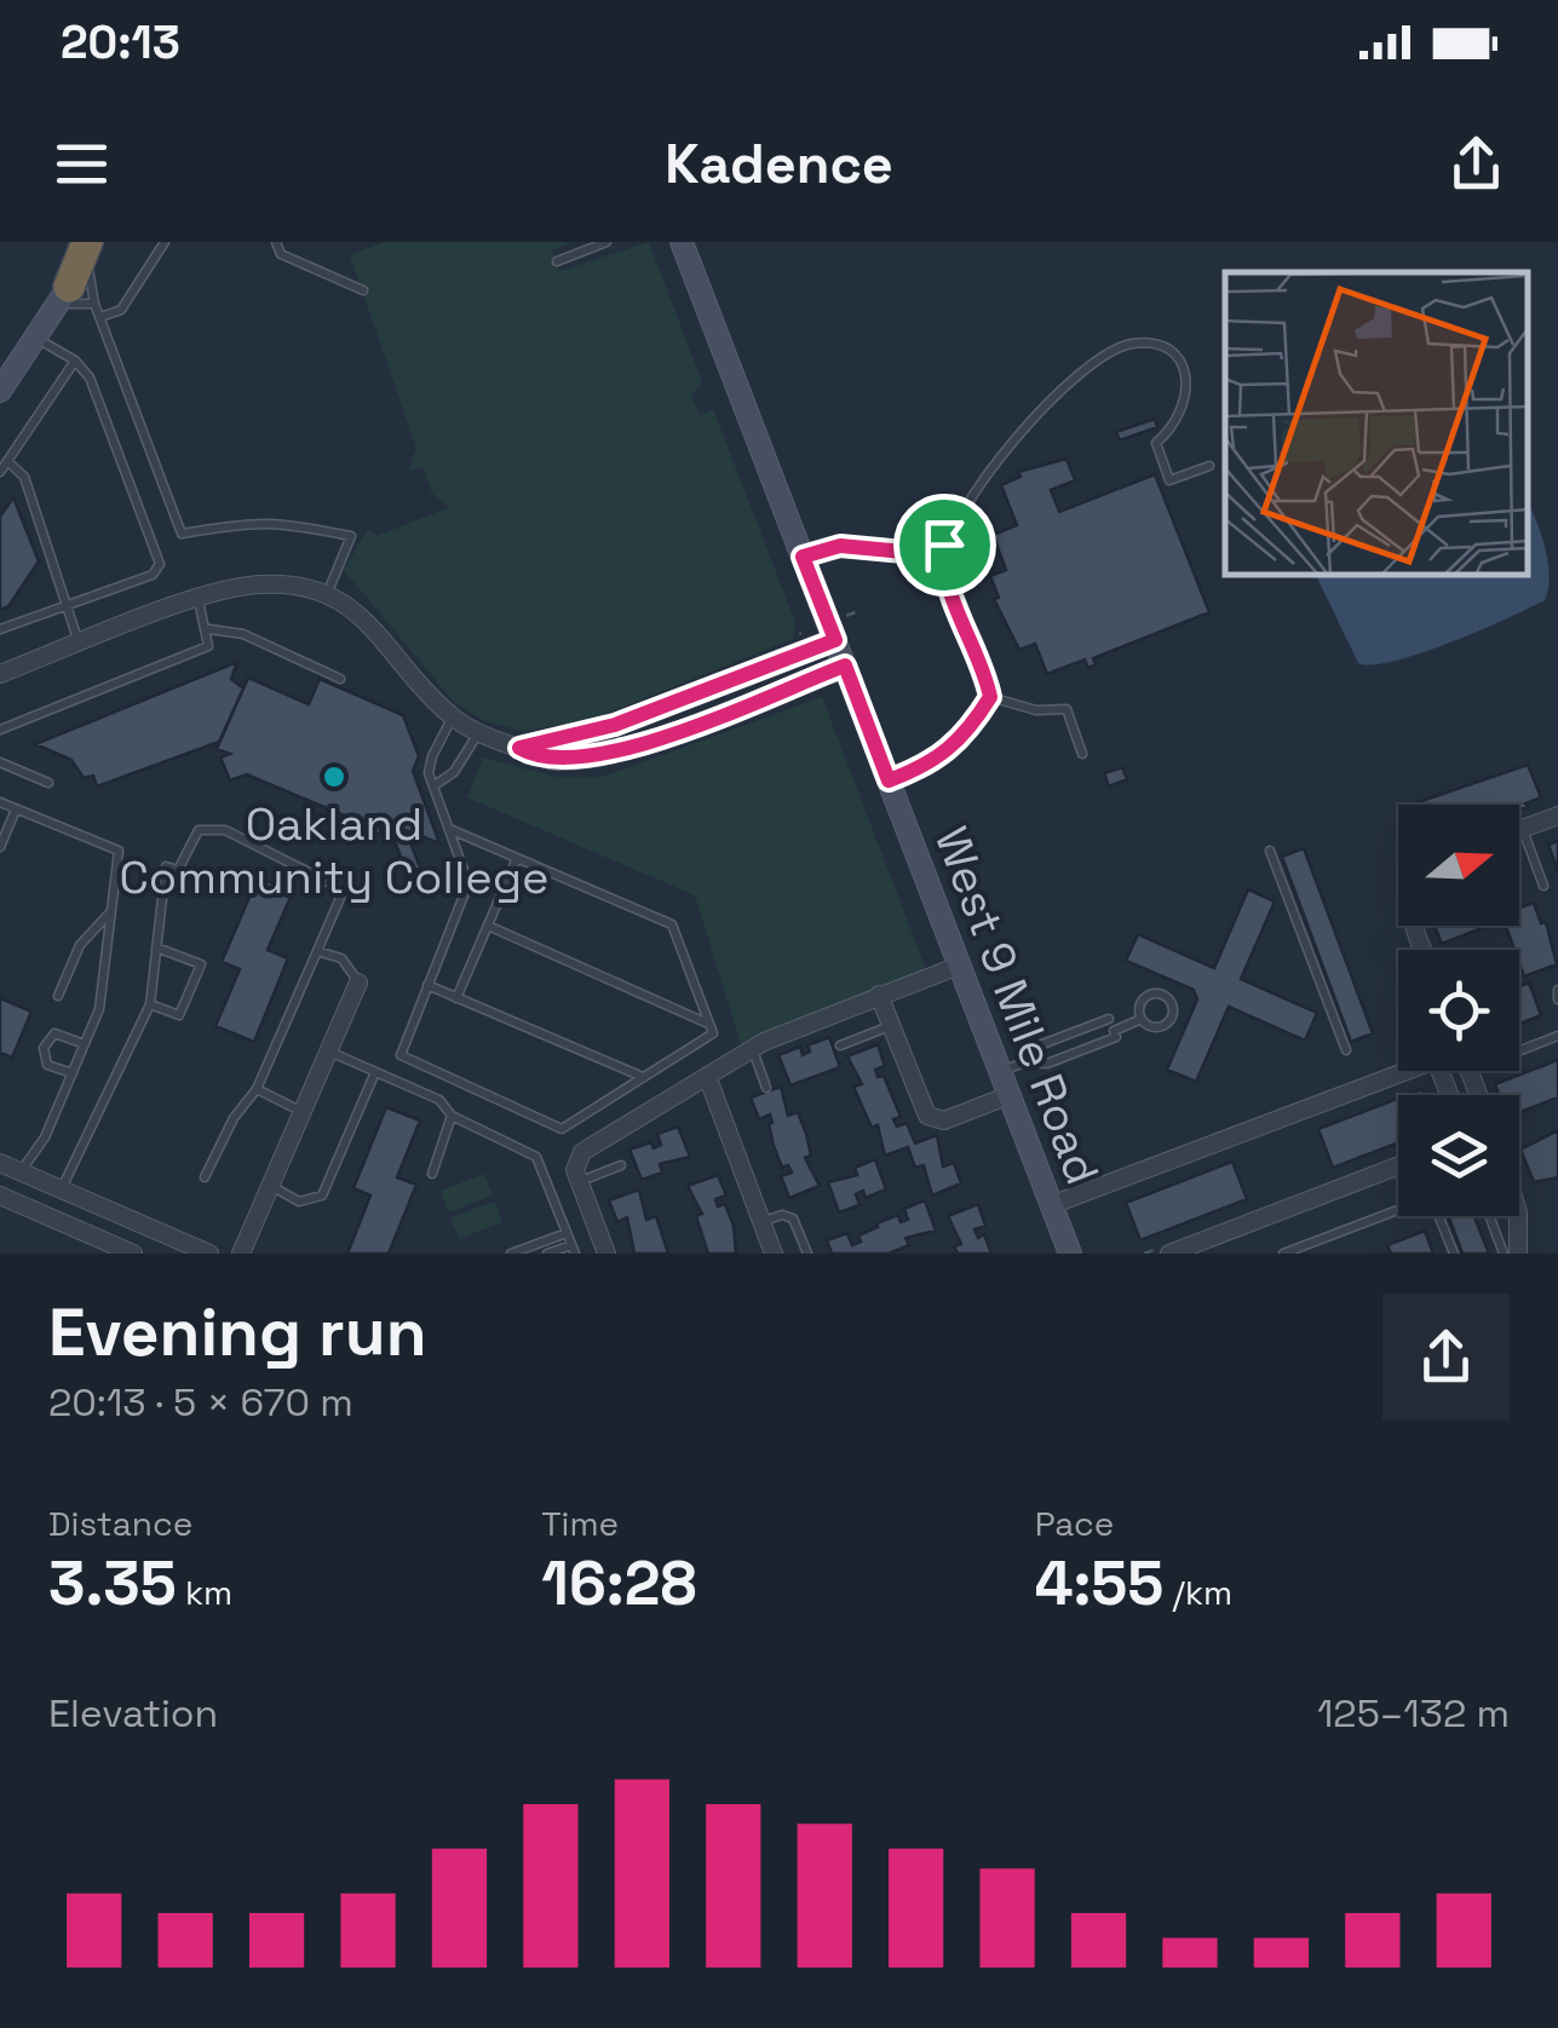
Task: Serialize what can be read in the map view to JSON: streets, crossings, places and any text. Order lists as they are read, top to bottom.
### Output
{
  "streets": {
    "main road": ["West 9 Mile Road"]
  },
  "places": ["Oakland Community College"],
  "north": "right",
  "page": {
    "status": "20:13",
    "header": "Kadence",
    "heading": ["Evening run", "20:13 · 5 × 670 m"],
    "stats": [
      ["Distance", "3.35 km"],
      ["Time", "16:28"],
      ["Pace", "4:55 /km"]
    ],
    "chart": ["Elevation", "125–132 m"]
  }
}
